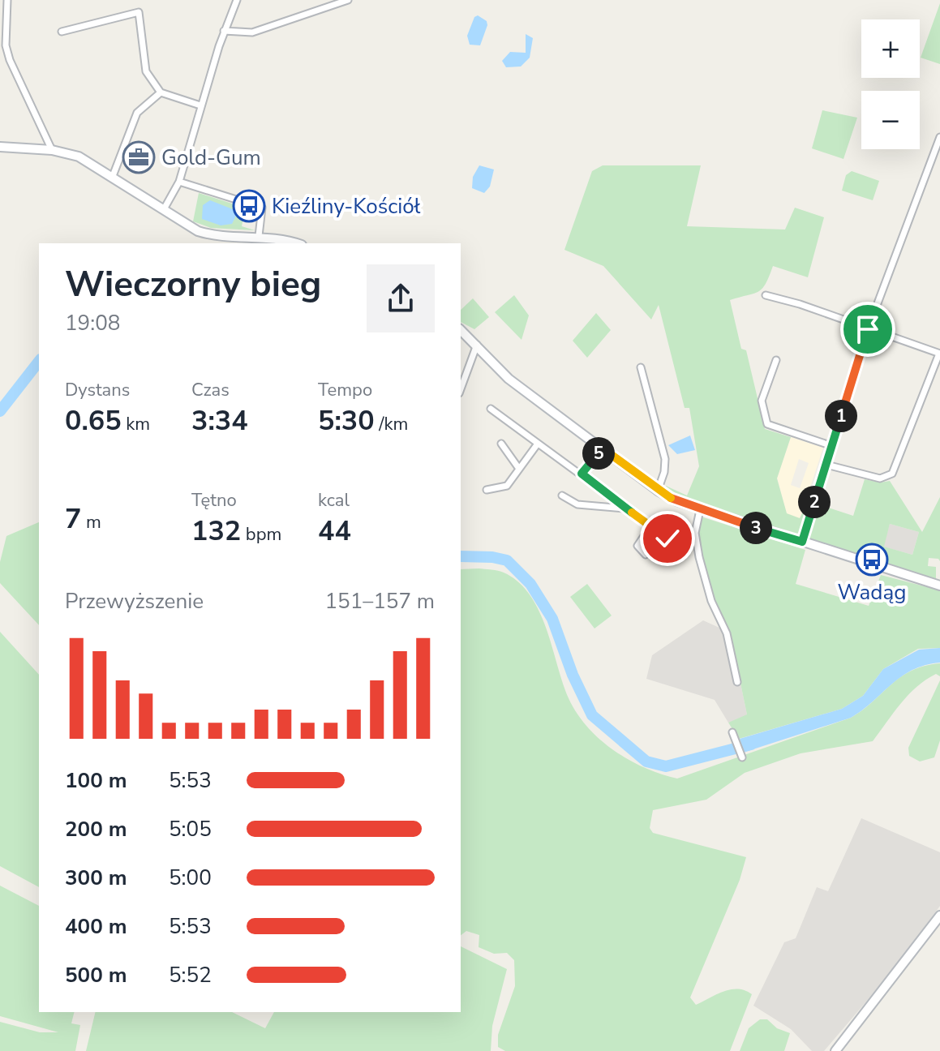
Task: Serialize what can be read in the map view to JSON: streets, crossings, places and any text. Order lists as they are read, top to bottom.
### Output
{
  "places": {
    "office": ["Gold-Gum"],
    "bus stop": ["Kieźliny-Kościół", "Wadąg"]
  },
  "page": {
    "map_buttons": ["+", "−"],
    "heading": ["Wieczorny bieg", "19:08"],
    "stats": [
      ["Dystans", "0.65 km"],
      ["Czas", "3:34"],
      ["Tempo", "5:30 /km"],
      ["7 m"],
      ["Tętno", "132 bpm"],
      ["kcal", "44"]
    ],
    "pins": [
      "1",
      "5",
      "2",
      "3"
    ],
    "chart": ["Przewyższenie", "151–157 m"],
    "list": [
      {
        "name": "100 m",
        "note": "5:53"
      },
      {
        "name": "200 m",
        "note": "5:05"
      },
      {
        "name": "300 m",
        "note": "5:00"
      },
      {
        "name": "400 m",
        "note": "5:53"
      },
      {
        "name": "500 m",
        "note": "5:52"
      }
    ]
  }
}
